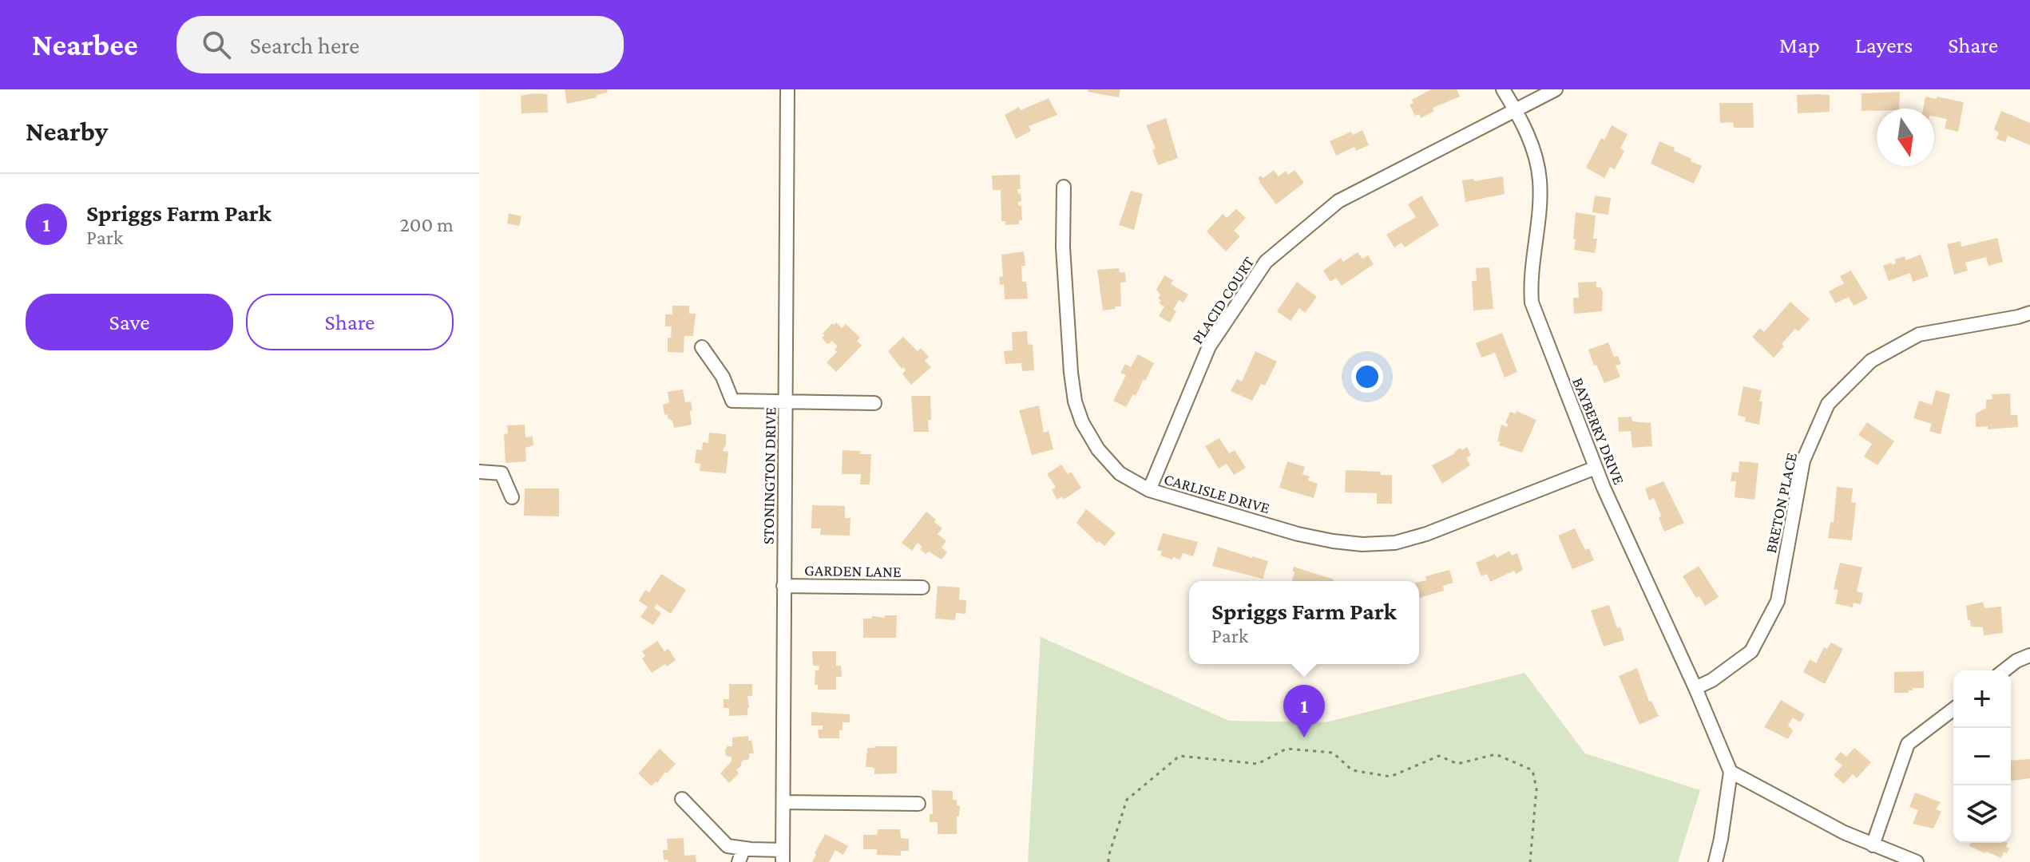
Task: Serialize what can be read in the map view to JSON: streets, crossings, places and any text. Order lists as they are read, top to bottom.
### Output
{
  "streets": {
    "street": [
      "PLACID COURT",
      "BAYBERRY DRIVE",
      "STONINGTON DRIVE",
      "CARLISLE DRIVE",
      "BRETON PLACE",
      "GARDEN LANE"
    ]
  },
  "crossings": [
    ["PLACID COURT", "BAYBERRY DRIVE"],
    ["PLACID COURT", "CARLISLE DRIVE"],
    ["BAYBERRY DRIVE", "CARLISLE DRIVE"],
    ["BAYBERRY DRIVE", "BRETON PLACE"],
    ["STONINGTON DRIVE", "GARDEN LANE"]
  ],
  "north": "bottom",
  "page": {
    "header": "Nearbee",
    "search": "Search here",
    "nav": ["Map", "Layers", "Share"],
    "heading": "Nearby",
    "list": [
      {
        "mark": "1",
        "name": "Spriggs Farm Park",
        "note": "Park",
        "value": "200 m"
      }
    ],
    "buttons": ["Save", "Share"],
    "popup": ["Spriggs Farm Park", "Park"],
    "map_buttons": ["+", "−"],
    "pins": "1"
  }
}
